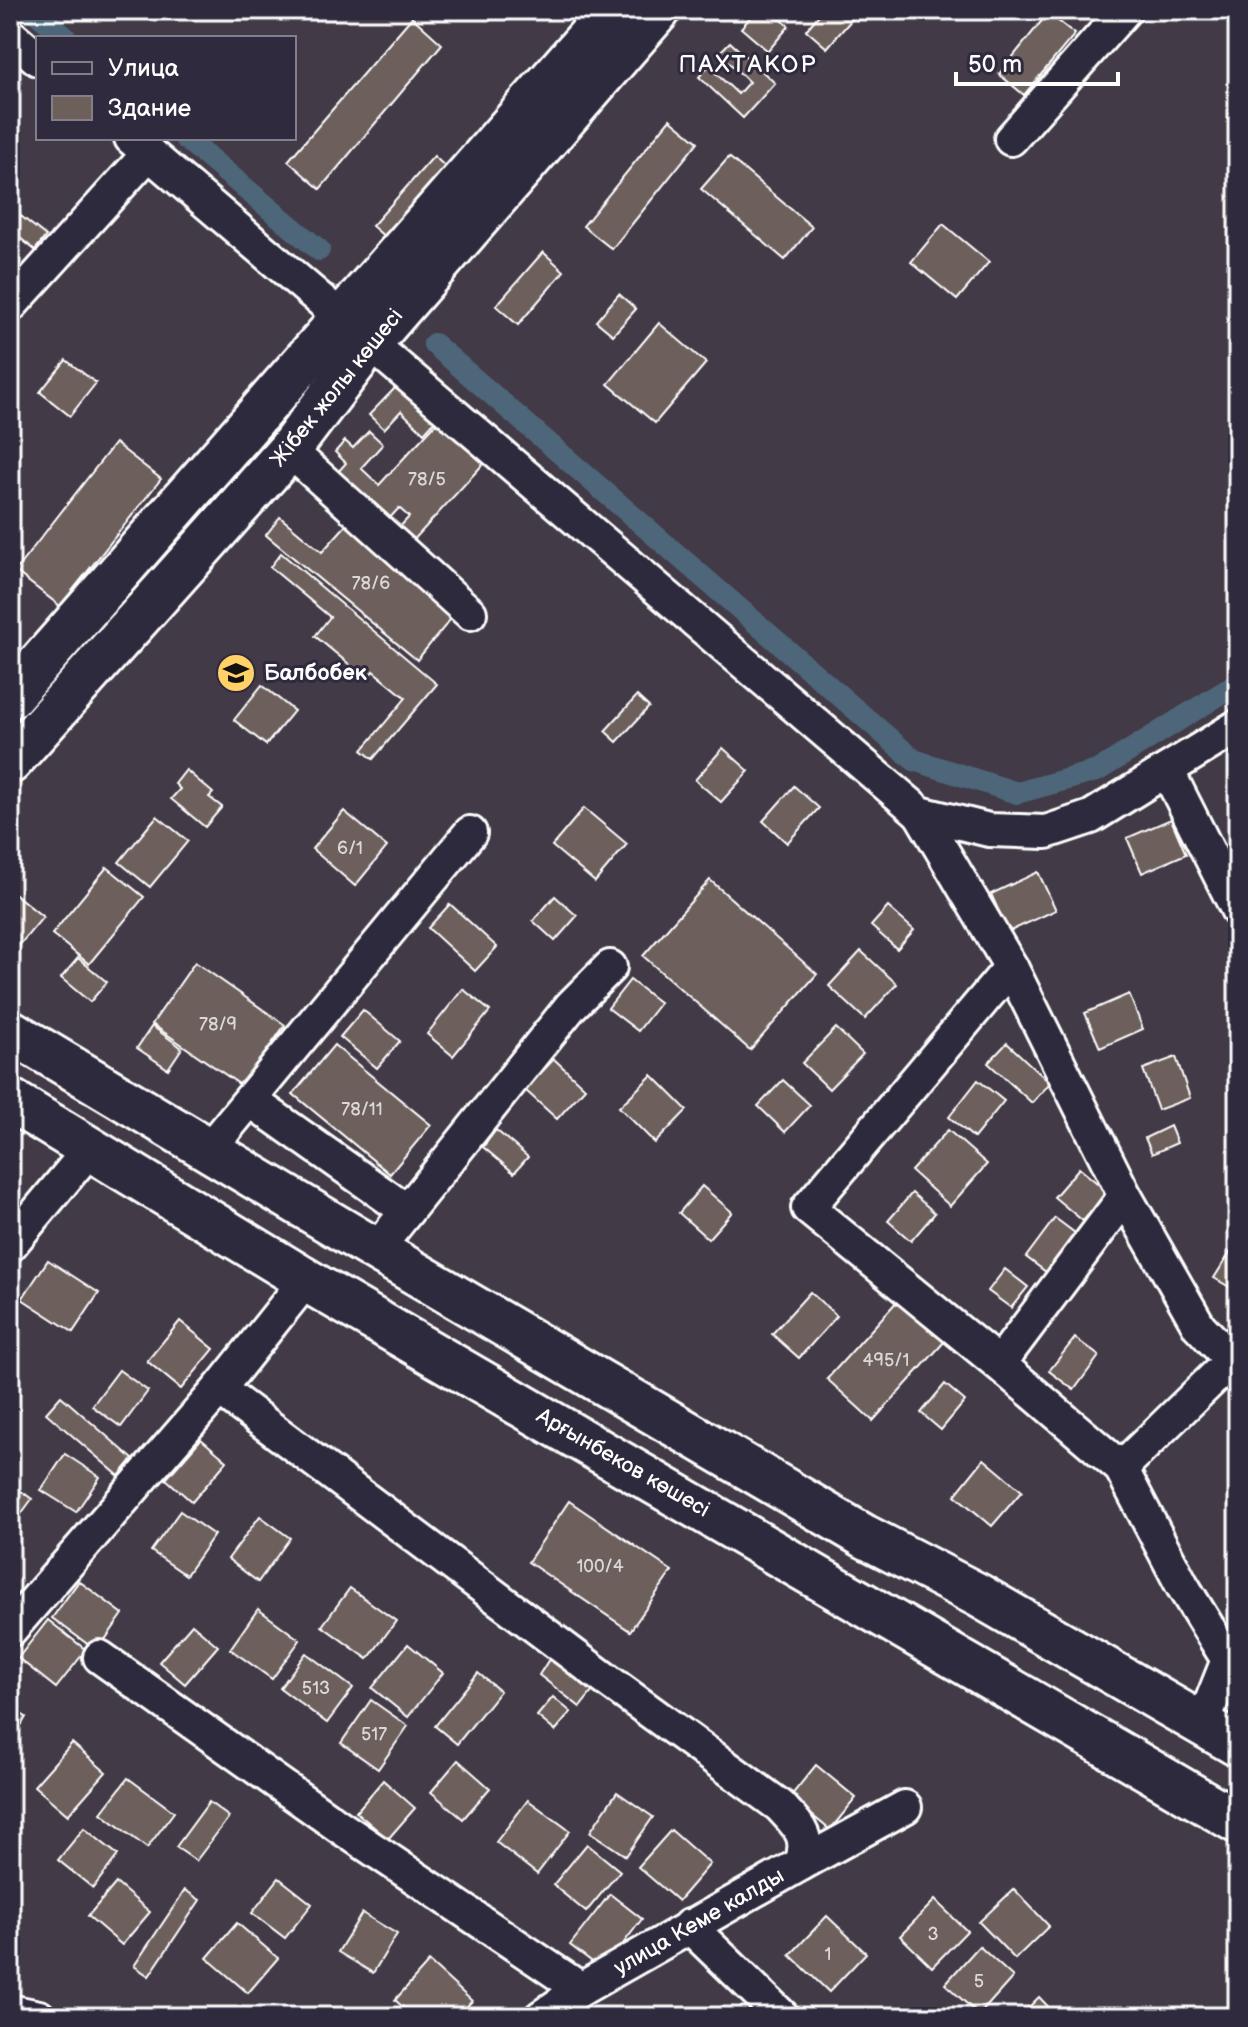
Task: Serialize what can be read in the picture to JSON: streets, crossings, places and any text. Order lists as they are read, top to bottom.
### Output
{
  "streets": {
    "main road": ["Жібек жолы көшесі", "Арғынбеков көшесі"],
    "street": ["улица Кеме калды"]
  },
  "districts": ["ПАХТАКОР"],
  "places": {
    "school or university": ["Балбобек"]
  },
  "house_numbers": [
    "78/5",
    "78/6",
    "6/1",
    "78/9",
    "78/11",
    "495/1",
    "100/4",
    "513",
    "517",
    "3",
    "1",
    "5"
  ],
  "legend": ["Улица", "Здание"],
  "scale_bar": "50 m"
}
